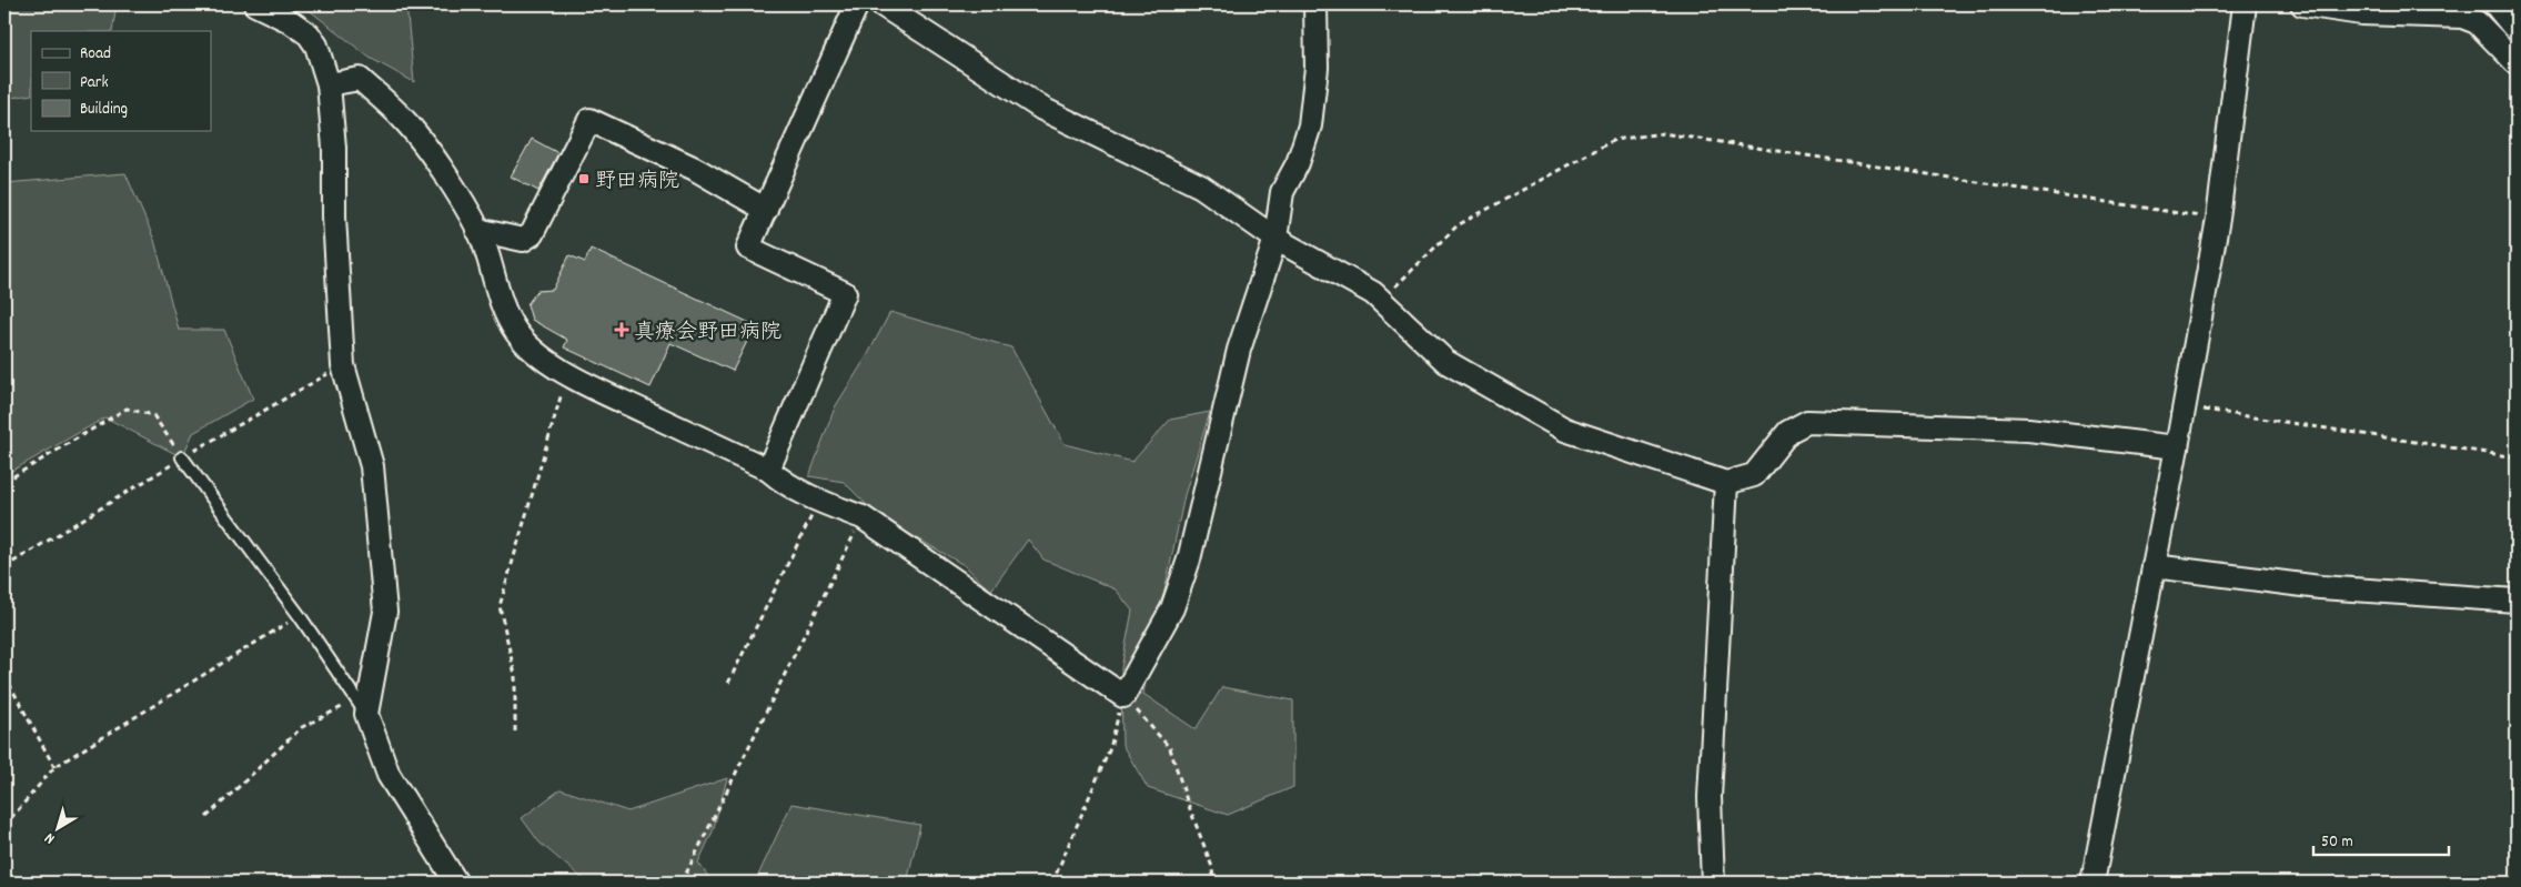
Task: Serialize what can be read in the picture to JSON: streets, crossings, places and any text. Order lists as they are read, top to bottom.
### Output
{
  "places": {
    "transit": ["野田病院"],
    "health": ["真療会野田病院"]
  },
  "legend": ["Road", "Park", "Building"],
  "scale_bar": "50 m",
  "north": "bottom left"
}
